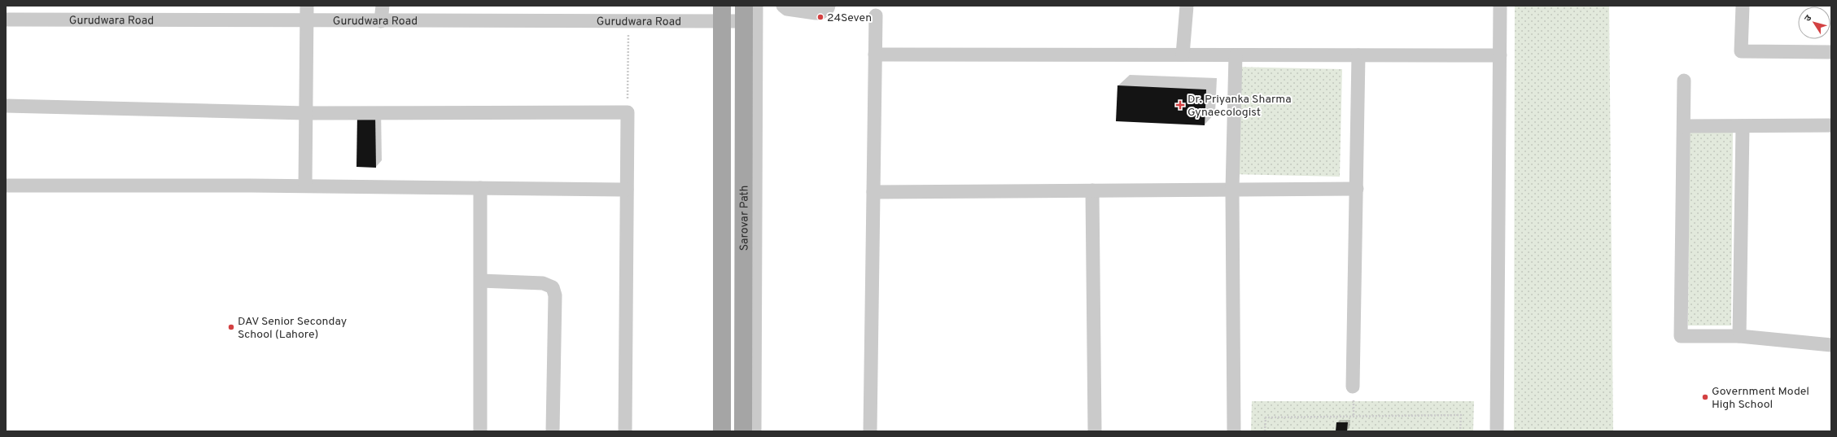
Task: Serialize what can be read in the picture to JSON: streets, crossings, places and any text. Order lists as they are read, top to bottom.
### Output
{
  "streets": {
    "main road": ["Sarovar Path"],
    "street": ["Gurudwara Road"]
  },
  "crossings": [
    ["Gurudwara Road", "Sarovar Path"]
  ],
  "places": {
    "other": ["24Seven", "DAV Senior Seconday School (Lahore)", "Government Model High School"],
    "health": ["Dr. Priyanka Sharma Gynaecologist"]
  },
  "north": "top left"
}
